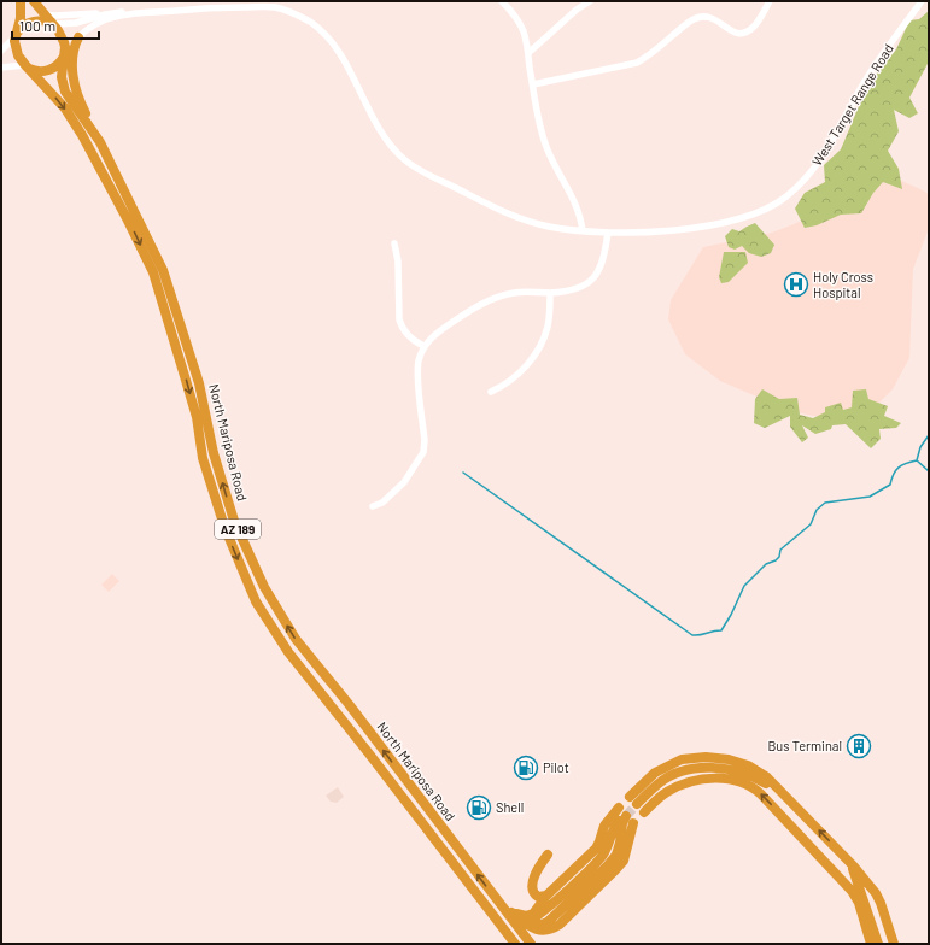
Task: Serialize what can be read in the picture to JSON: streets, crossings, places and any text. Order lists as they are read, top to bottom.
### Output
{
  "streets": {
    "highway": ["North Mariposa Road", "AZ 189"],
    "street": ["West Target Range Road"]
  },
  "places": {
    "hospital": ["Holy Cross Hospital"],
    "building": ["Bus Terminal"],
    "fuel station": ["Pilot", "Shell"]
  },
  "scale_bar": "100 m"
}
